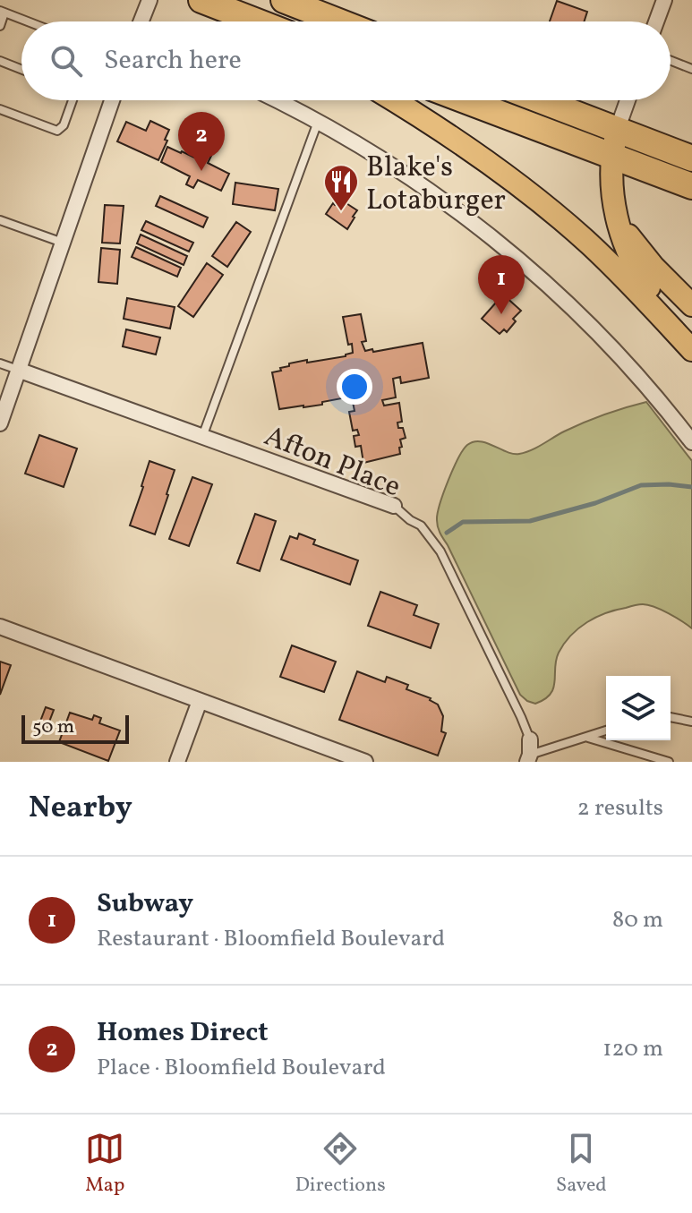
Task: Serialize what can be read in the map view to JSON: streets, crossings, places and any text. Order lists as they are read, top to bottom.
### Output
{
  "streets": {
    "street": ["Afton Place"]
  },
  "places": {
    "restaurant": ["Blake's Lotaburger"]
  },
  "scale_bar": "50 m",
  "page": {
    "search": "Search here",
    "pins": ["2", "1"],
    "scale": "50 m",
    "heading": ["Nearby", "2 results"],
    "list": [
      {
        "mark": "1",
        "name": "Subway",
        "note": "Restaurant · Bloomfield Boulevard",
        "value": "80 m"
      },
      {
        "mark": "2",
        "name": "Homes Direct",
        "note": "Place · Bloomfield Boulevard",
        "value": "120 m"
      }
    ],
    "nav": ["Map", "Directions", "Saved"]
  }
}
